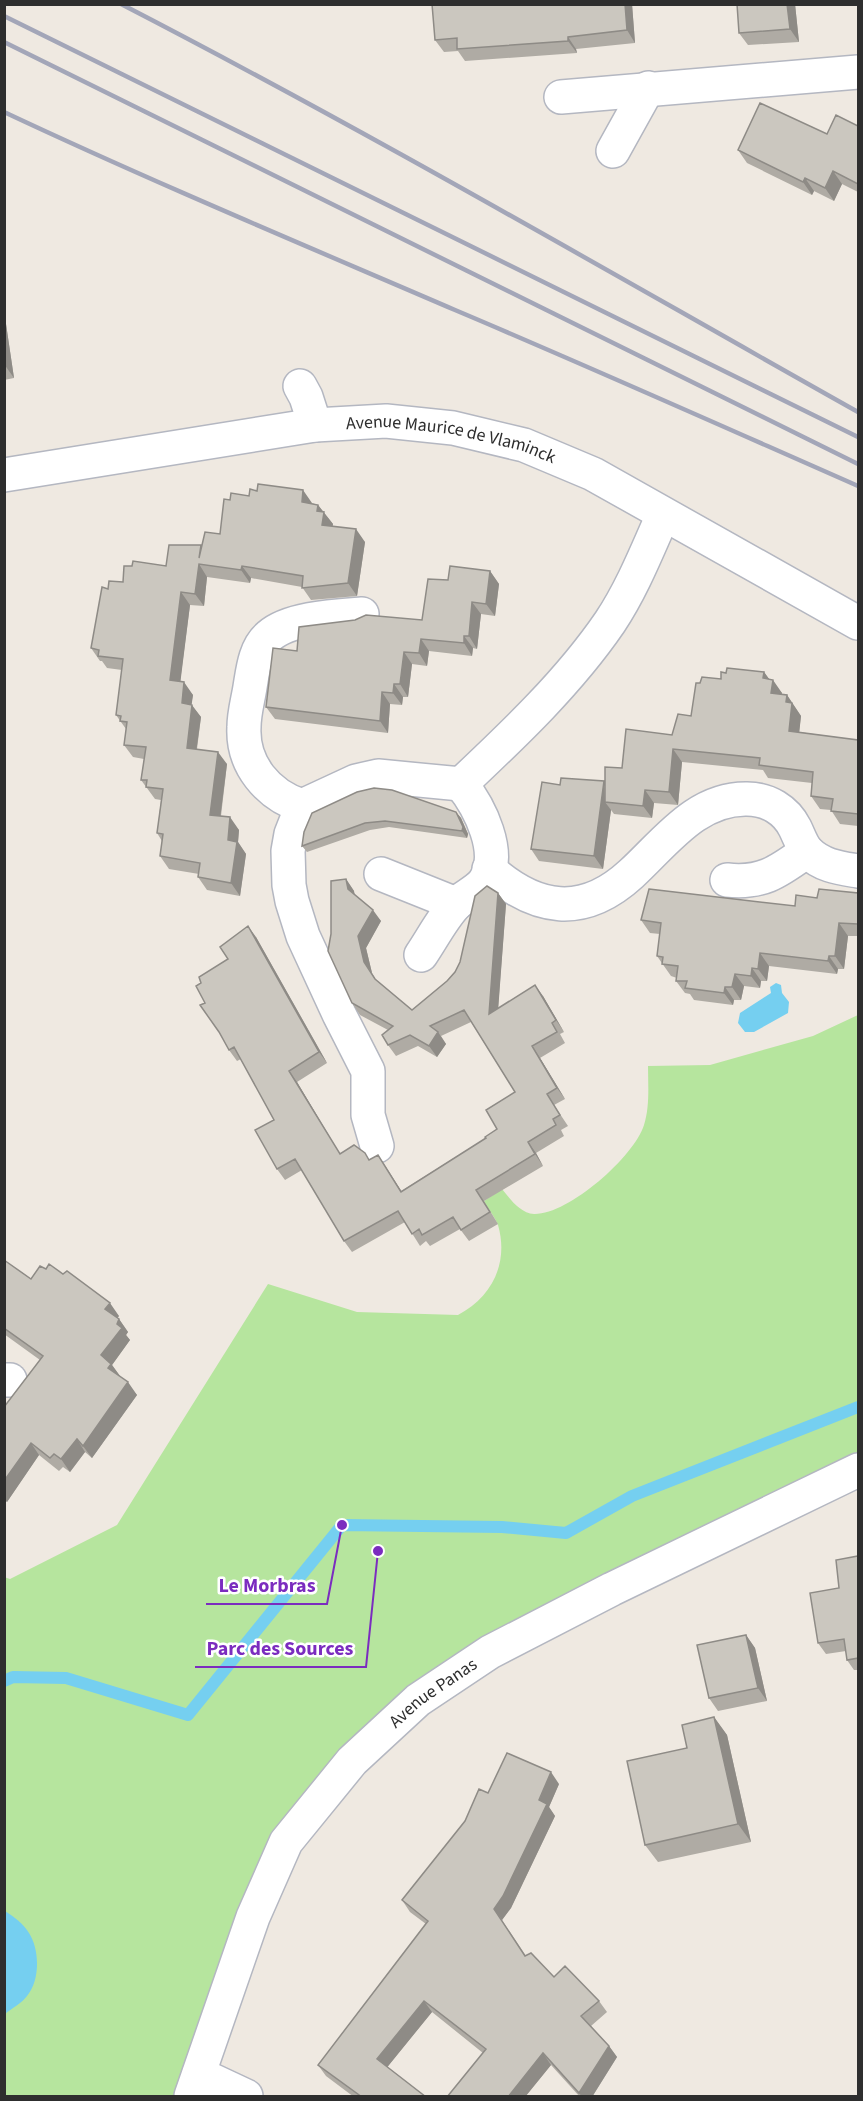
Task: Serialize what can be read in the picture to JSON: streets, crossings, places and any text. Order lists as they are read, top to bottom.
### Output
{
  "streets": {
    "street": ["Avenue Maurice de Vlaminck", "Avenue Panas"]
  },
  "places": ["Le Morbras", "Parc des Sources"]
}
